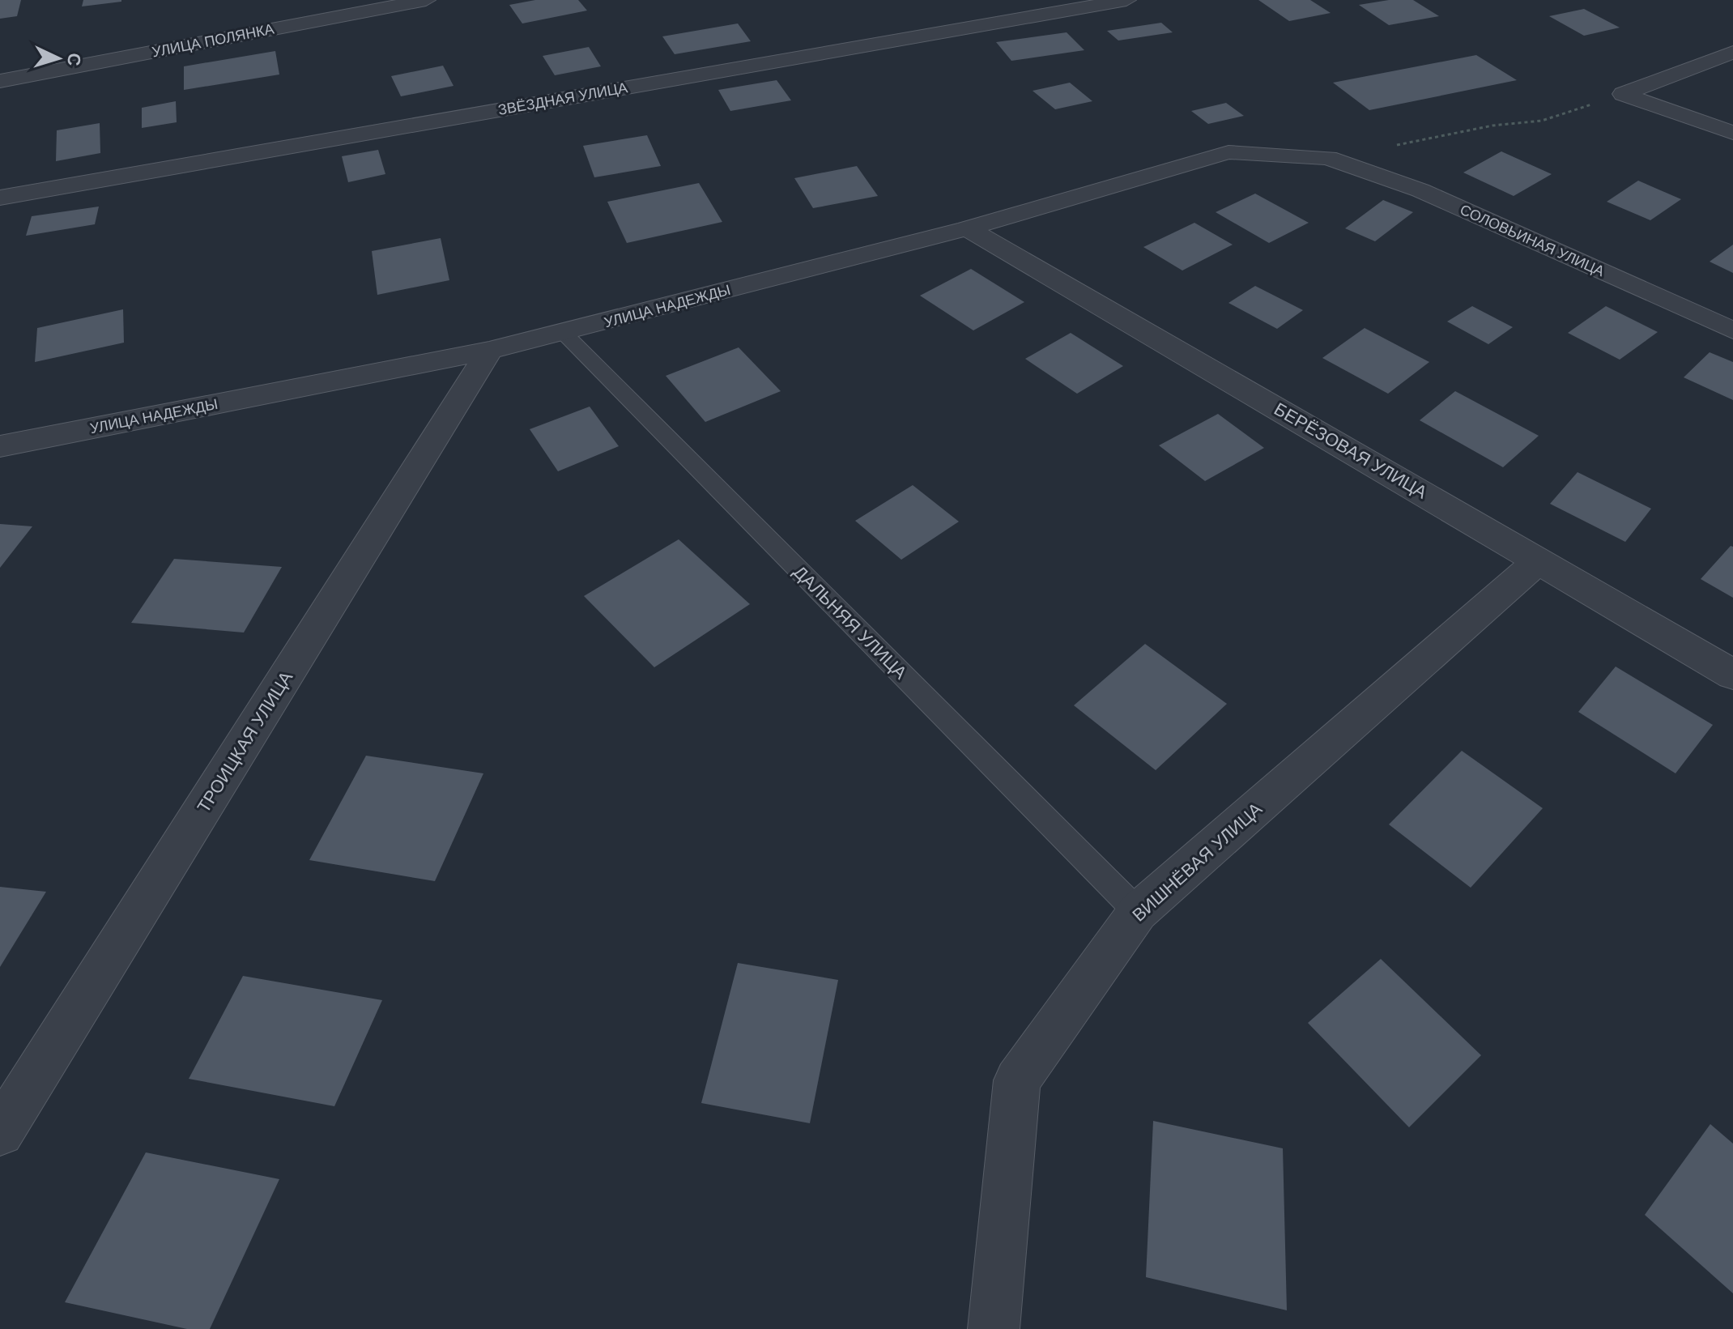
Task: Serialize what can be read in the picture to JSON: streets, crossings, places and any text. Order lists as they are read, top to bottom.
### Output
{
  "streets": {
    "street": [
      "УЛИЦА ПОЛЯНКА",
      "ЗВЁЗДНАЯ УЛИЦА",
      "СОЛОВЬИНАЯ УЛИЦА",
      "УЛИЦА НАДЕЖДЫ",
      "БЕРЁЗОВАЯ УЛИЦА",
      "ТРОИЦКАЯ УЛИЦА",
      "ВИШНЁВАЯ УЛИЦА"
    ],
    "lane": ["ДАЛЬНЯЯ УЛИЦА"]
  },
  "crossings": [
    ["СОЛОВЬИНАЯ УЛИЦА", "УЛИЦА НАДЕЖДЫ"],
    ["УЛИЦА НАДЕЖДЫ", "БЕРЁЗОВАЯ УЛИЦА"],
    ["УЛИЦА НАДЕЖДЫ", "ДАЛЬНЯЯ УЛИЦА"],
    ["УЛИЦА НАДЕЖДЫ", "ТРОИЦКАЯ УЛИЦА"],
    ["БЕРЁЗОВАЯ УЛИЦА", "ВИШНЁВАЯ УЛИЦА"],
    ["ДАЛЬНЯЯ УЛИЦА", "ВИШНЁВАЯ УЛИЦА"]
  ],
  "north": "right"
}
